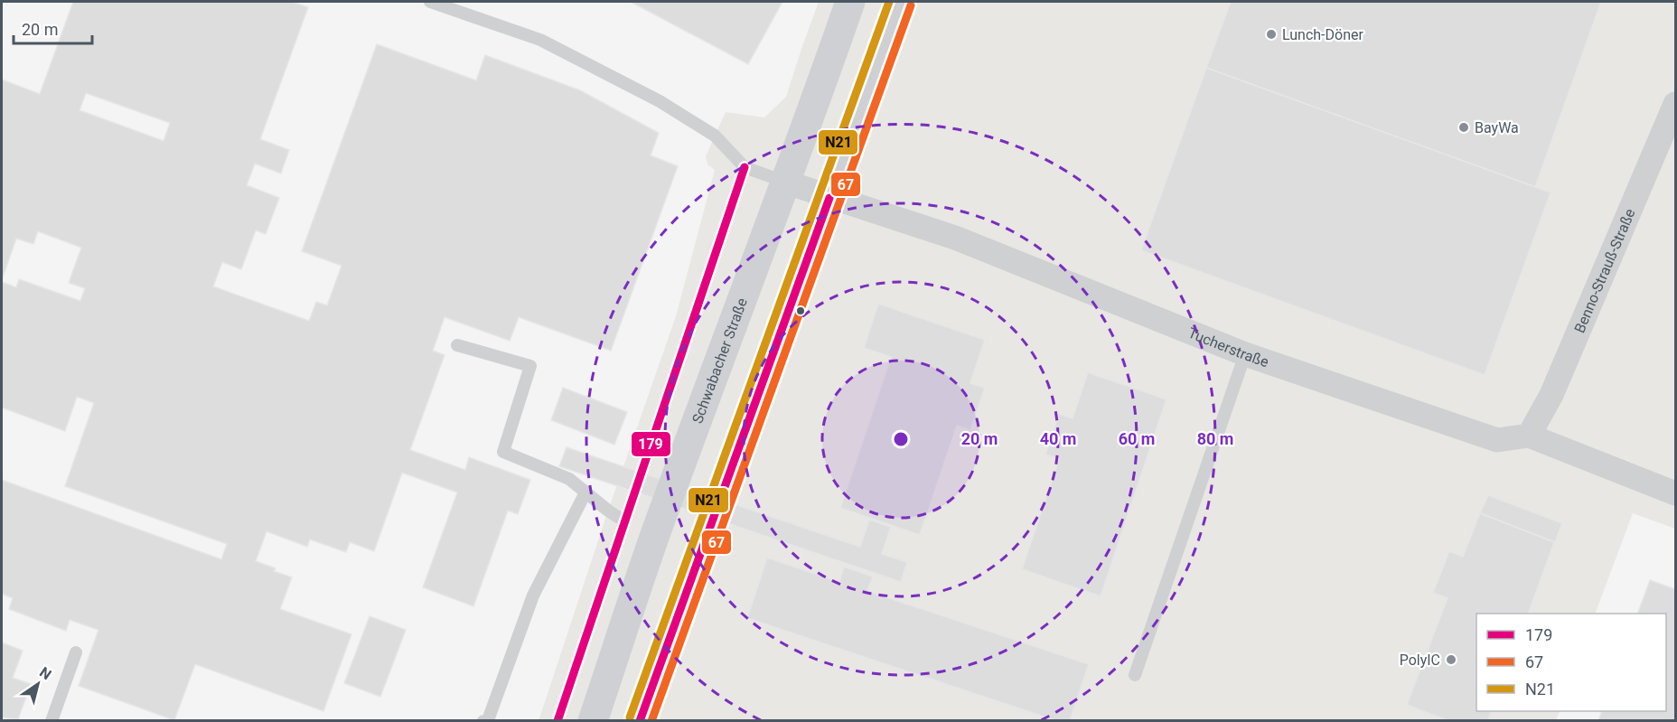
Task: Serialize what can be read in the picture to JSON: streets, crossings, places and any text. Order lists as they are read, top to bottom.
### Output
{
  "streets": {
    "main road": ["Schwabacher Straße"],
    "street": ["Benno-Strauß-Straße", "Tucherstraße"]
  },
  "crossings": [
    ["Benno-Strauß-Straße", "Tucherstraße"],
    ["Tucherstraße", "Schwabacher Straße"]
  ],
  "places": ["Lunch-Döner", "BayWa", "PolyIC"],
  "lines": ["transit line N21", "transit line 67", "transit line 179"],
  "legend": ["179", "67", "N21"],
  "scale_bar": "20 m",
  "north": "top right",
  "rings": [
    "20 m",
    "40 m",
    "60 m",
    "80 m"
  ]
}
